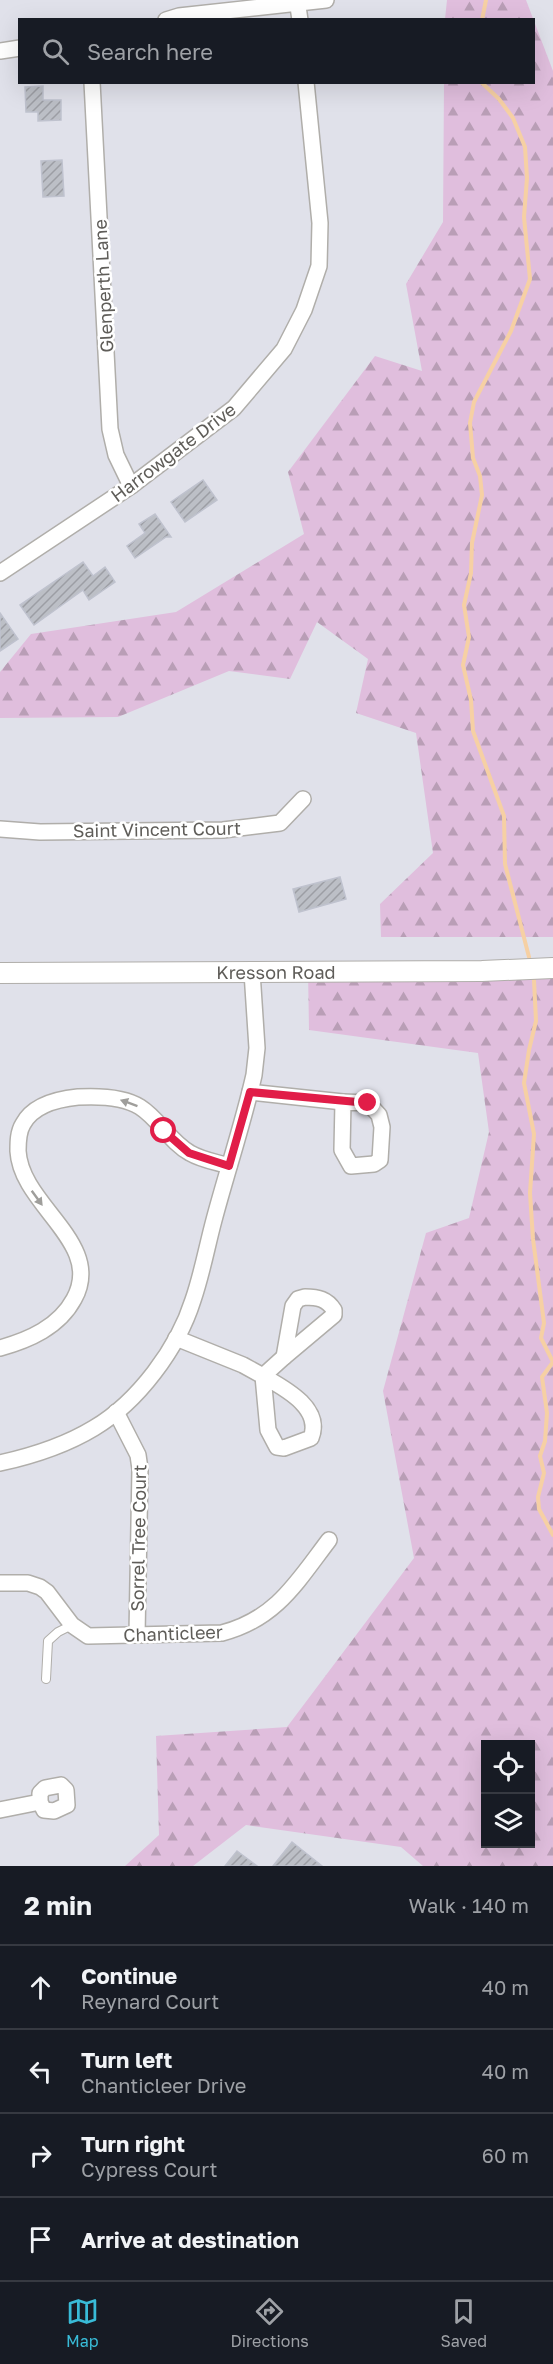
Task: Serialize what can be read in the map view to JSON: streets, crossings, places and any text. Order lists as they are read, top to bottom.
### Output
{
  "streets": {
    "street": [
      "Glenperth Lane",
      "Harrowgate Drive",
      "Saint Vincent Court",
      "Kresson Road",
      "Sorrel Tree Court",
      "Chanticleer"
    ]
  },
  "crossings": [
    ["Glenperth Lane", "Harrowgate Drive"],
    ["Sorrel Tree Court", "Chanticleer"]
  ],
  "page": {
    "search": "Search here",
    "heading": ["2 min", "Walk · 140 m"],
    "list": [
      ["Continue", "Reynard Court", "40 m"],
      ["Turn left", "Chanticleer Drive", "40 m"],
      ["Turn right", "Cypress Court", "60 m"],
      "Arrive at destination"
    ],
    "nav": ["Map", "Directions", "Saved"]
  }
}
